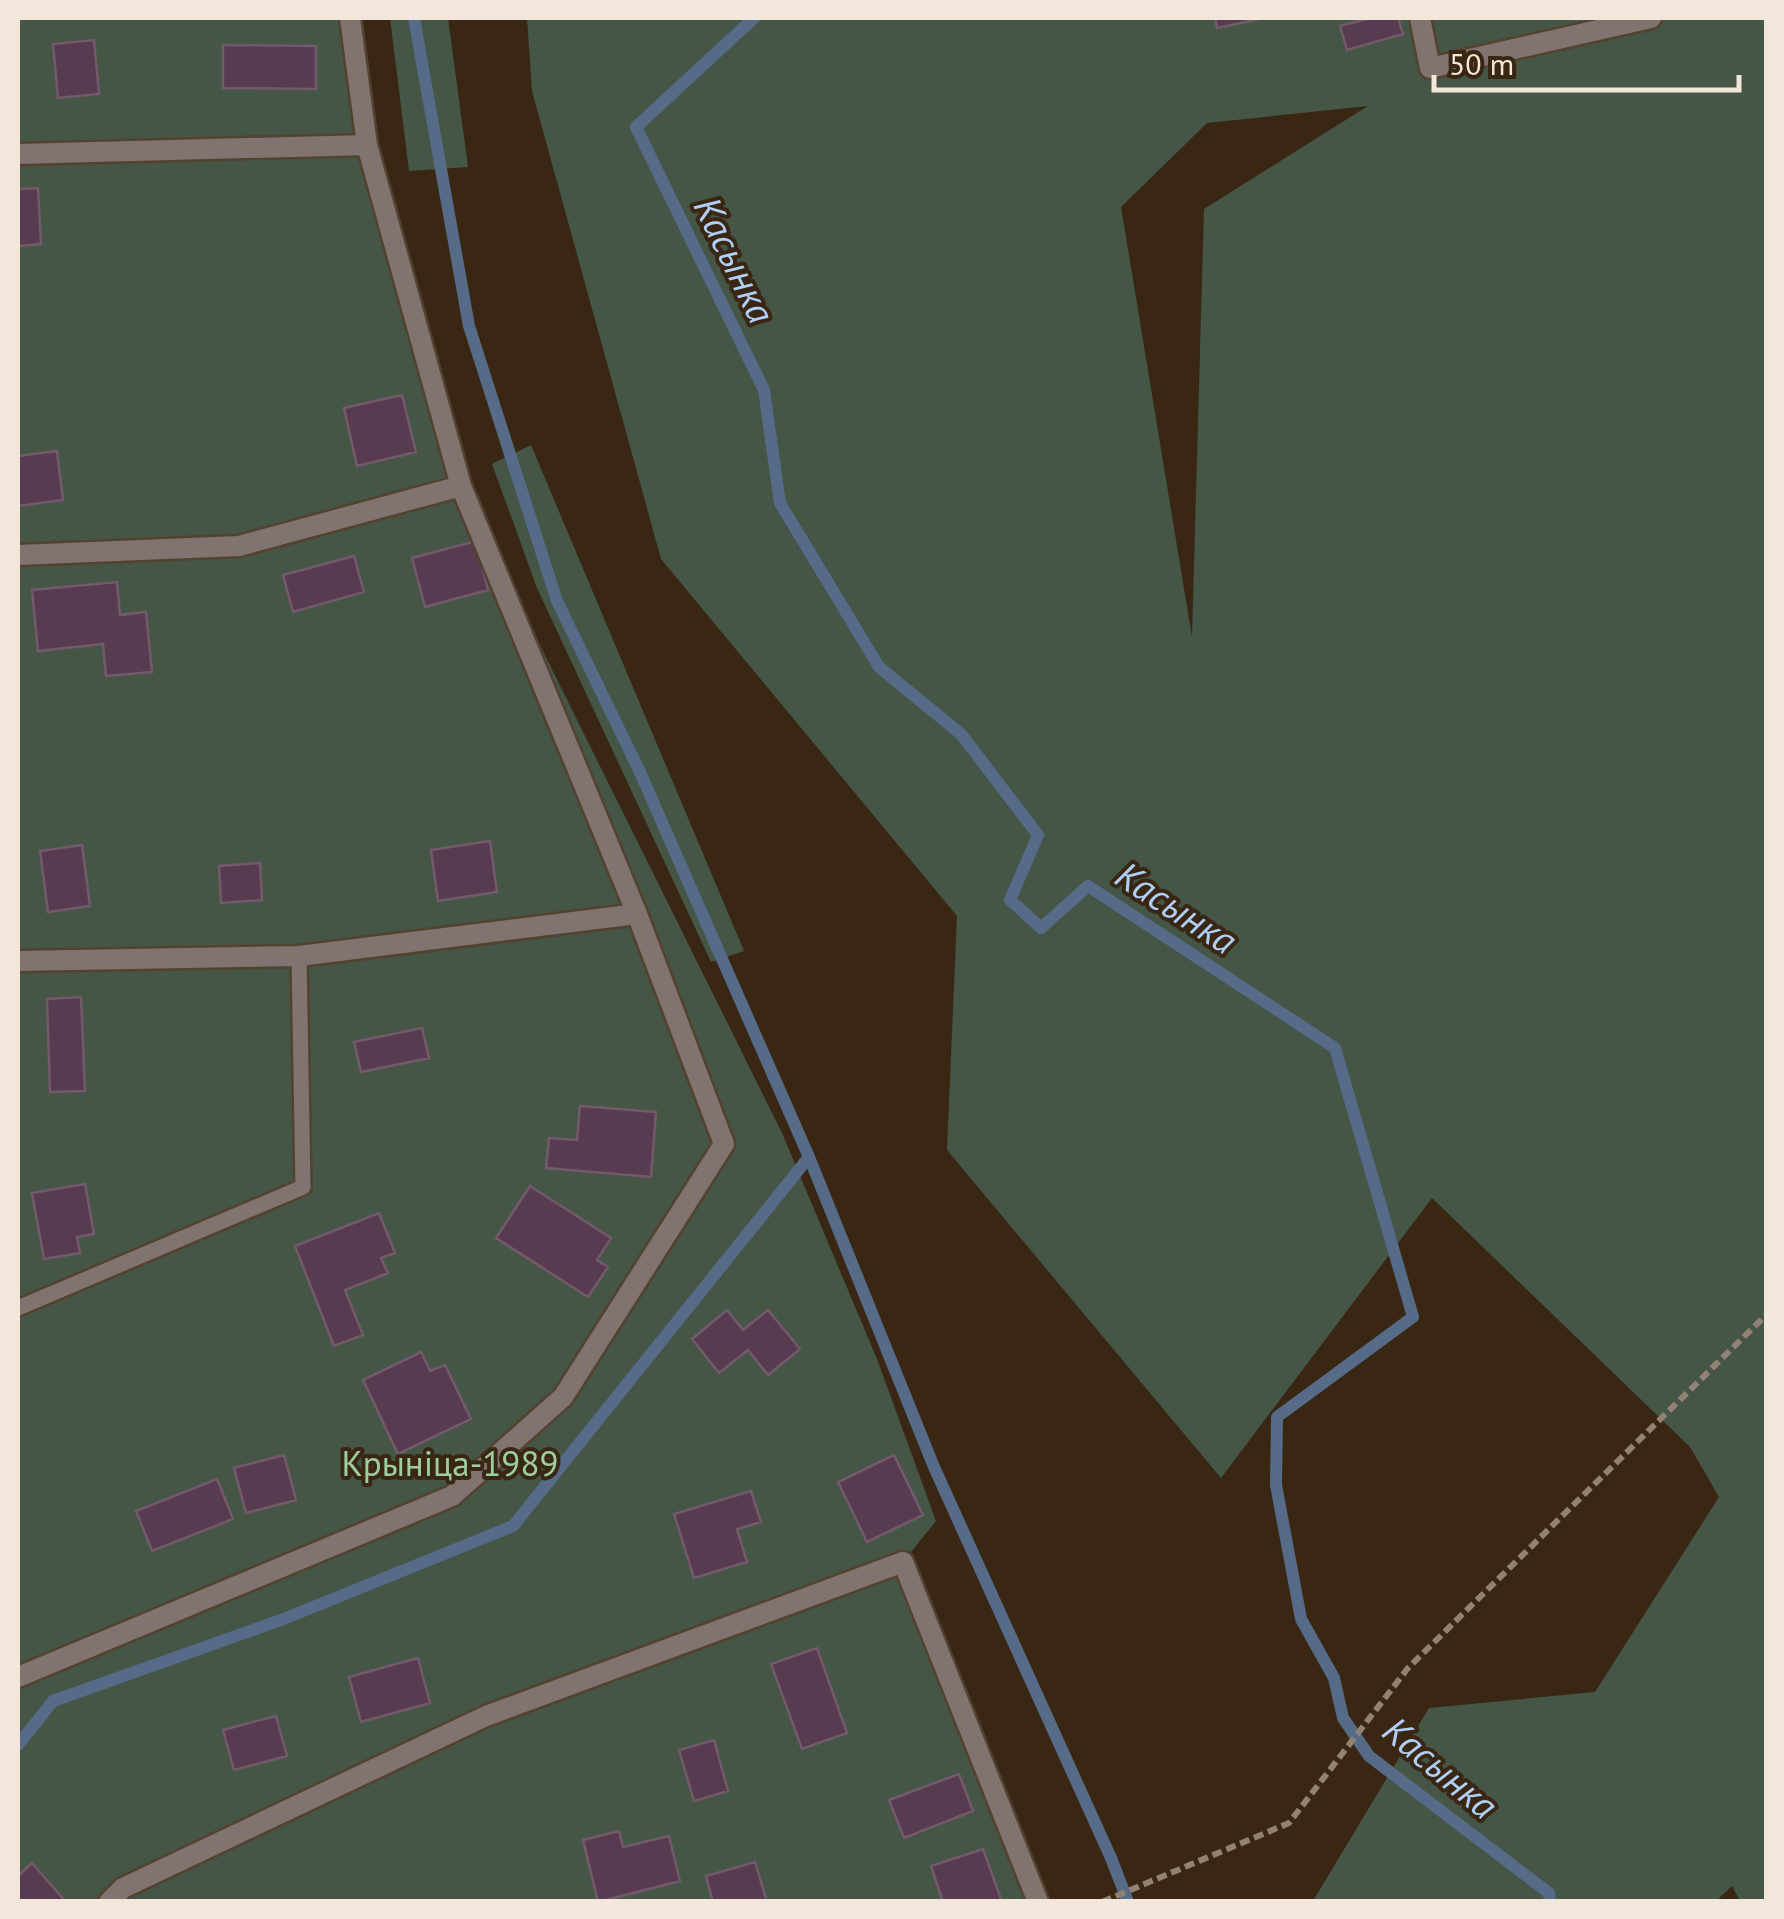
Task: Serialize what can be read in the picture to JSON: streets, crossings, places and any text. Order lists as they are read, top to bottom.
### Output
{
  "water": ["Касынка"],
  "parks": ["Крыніца-1989"],
  "scale_bar": "50 m"
}
